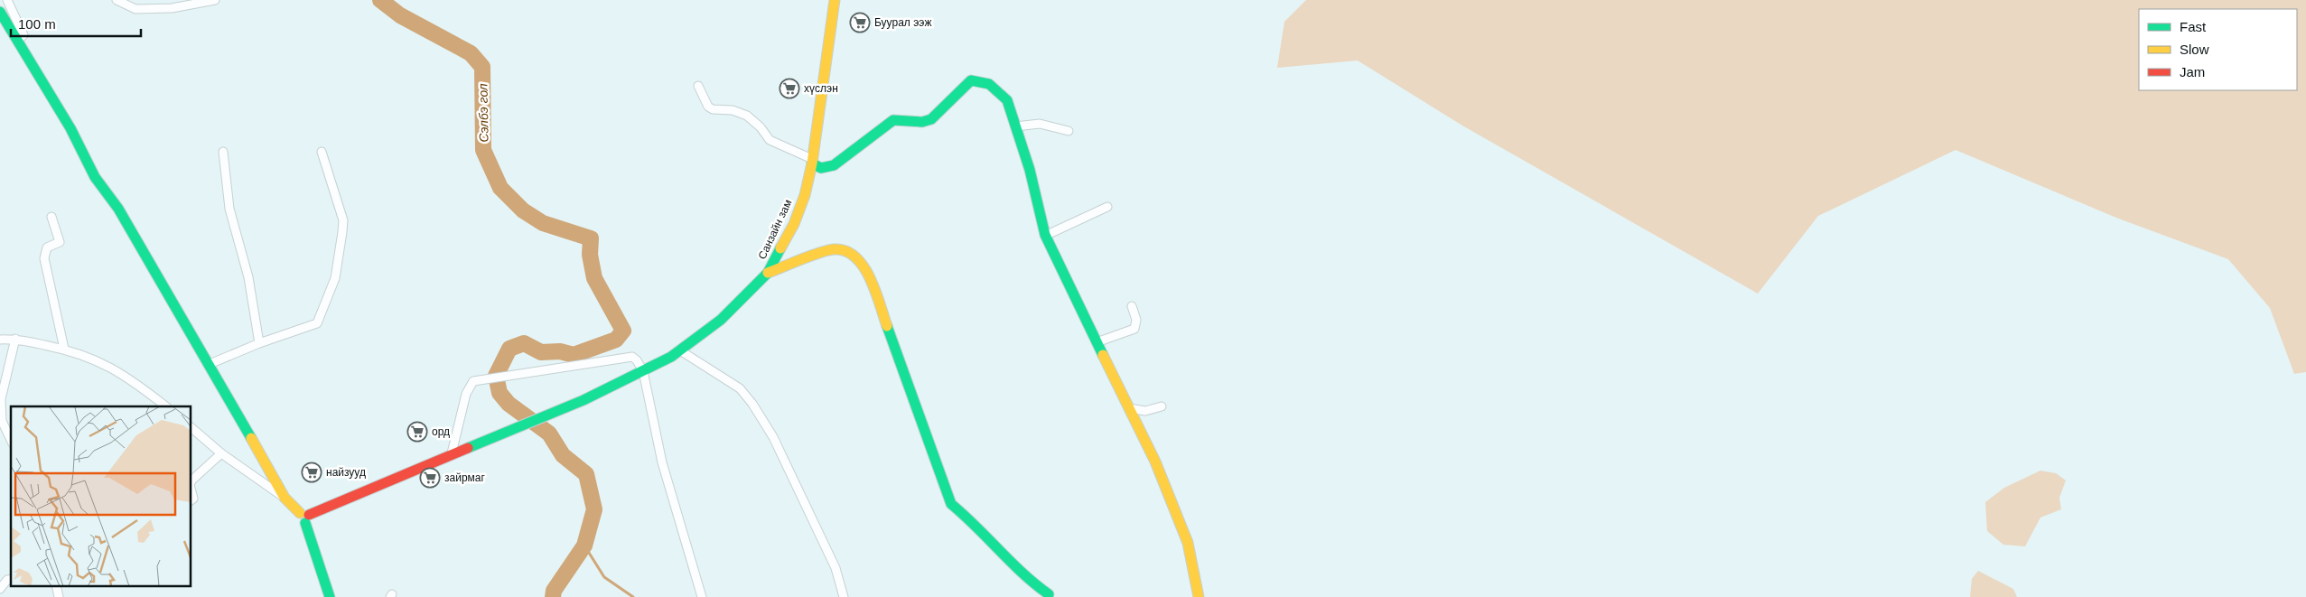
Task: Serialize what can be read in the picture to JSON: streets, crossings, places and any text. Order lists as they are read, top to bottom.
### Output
{
  "streets": {
    "main road": ["Санзайн зам"]
  },
  "water": ["Сэлбэ гол"],
  "places": {
    "supermarket": [
      "Буурал ээж",
      "хүслэн",
      "орд",
      "найзууд",
      "зайрмаг"
    ]
  },
  "legend": ["Fast", "Slow", "Jam"],
  "scale_bar": "100 m"
}
